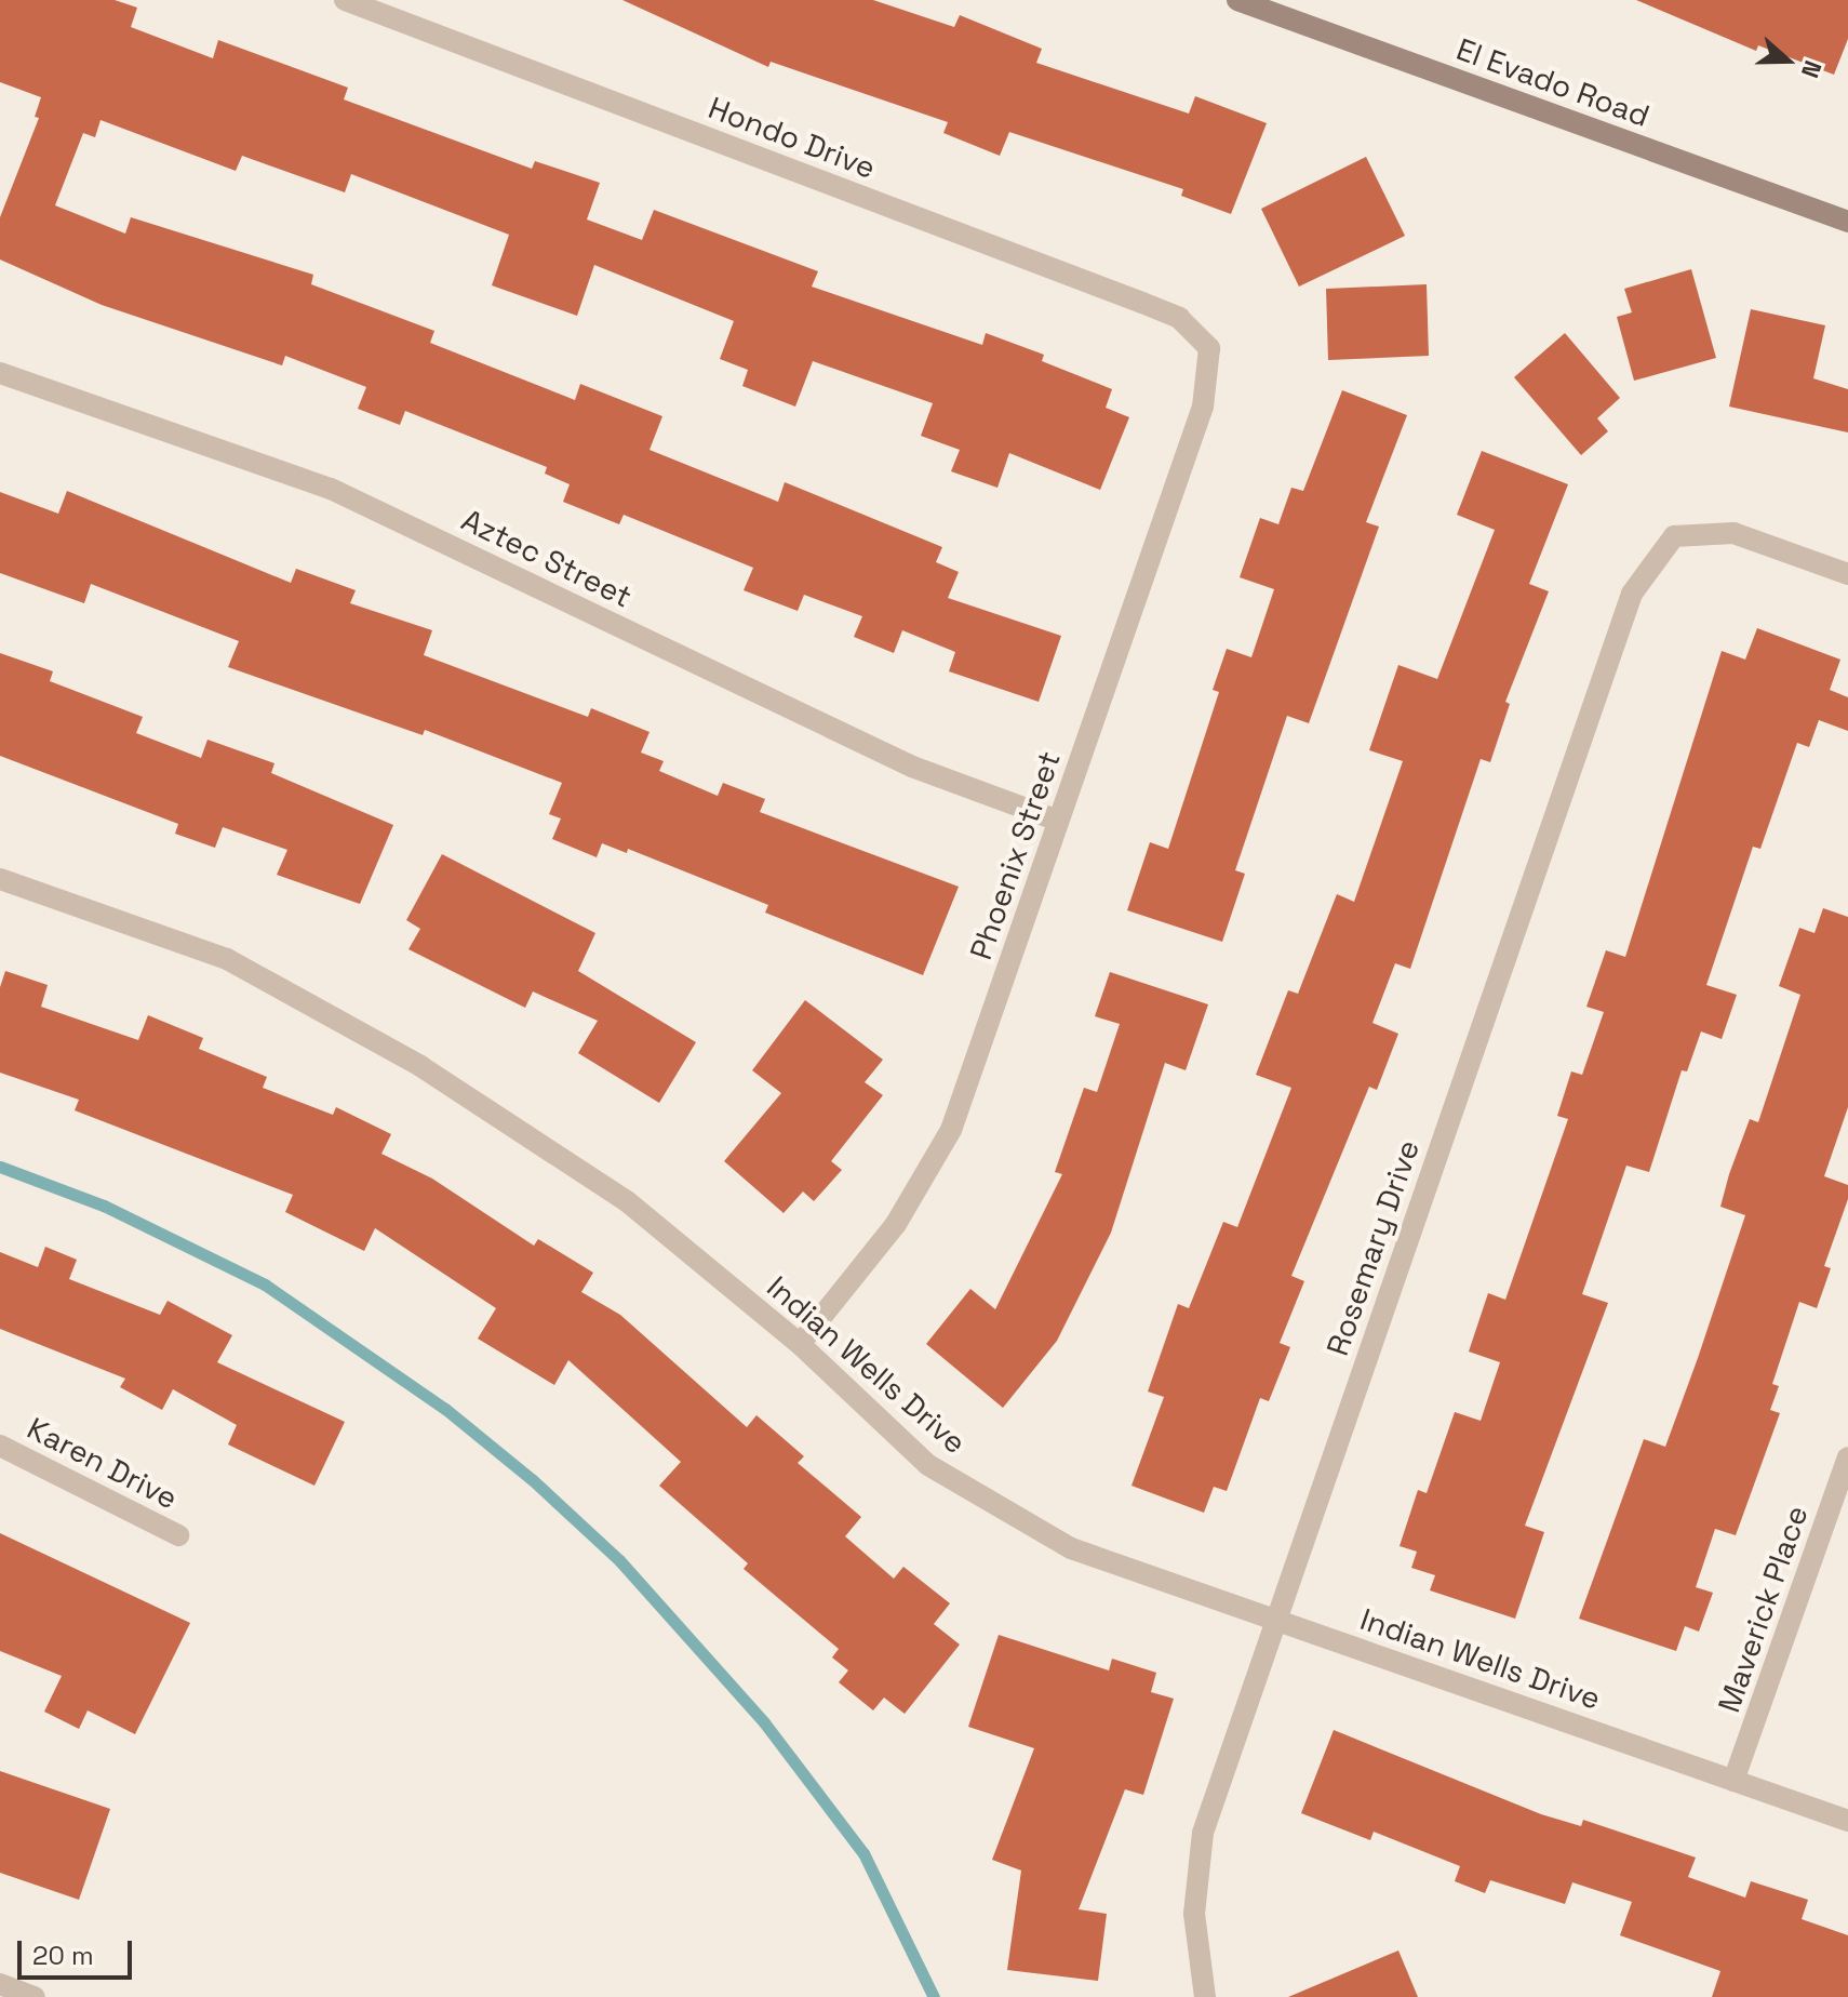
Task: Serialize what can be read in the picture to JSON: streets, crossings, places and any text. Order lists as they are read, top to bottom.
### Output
{
  "streets": {
    "main road": ["El Evado Road"],
    "street": [
      "Hondo Drive",
      "Aztec Street",
      "Phoenix Street",
      "Rosemary Drive",
      "Indian Wells Drive",
      "Karen Drive",
      "Maverick Place"
    ]
  },
  "crossings": [
    ["Hondo Drive", "Phoenix Street"],
    ["Aztec Street", "Phoenix Street"],
    ["Phoenix Street", "Indian Wells Drive"],
    ["Rosemary Drive", "Indian Wells Drive"],
    ["Indian Wells Drive", "Maverick Place"]
  ],
  "scale_bar": "20 m",
  "north": "right"
}
